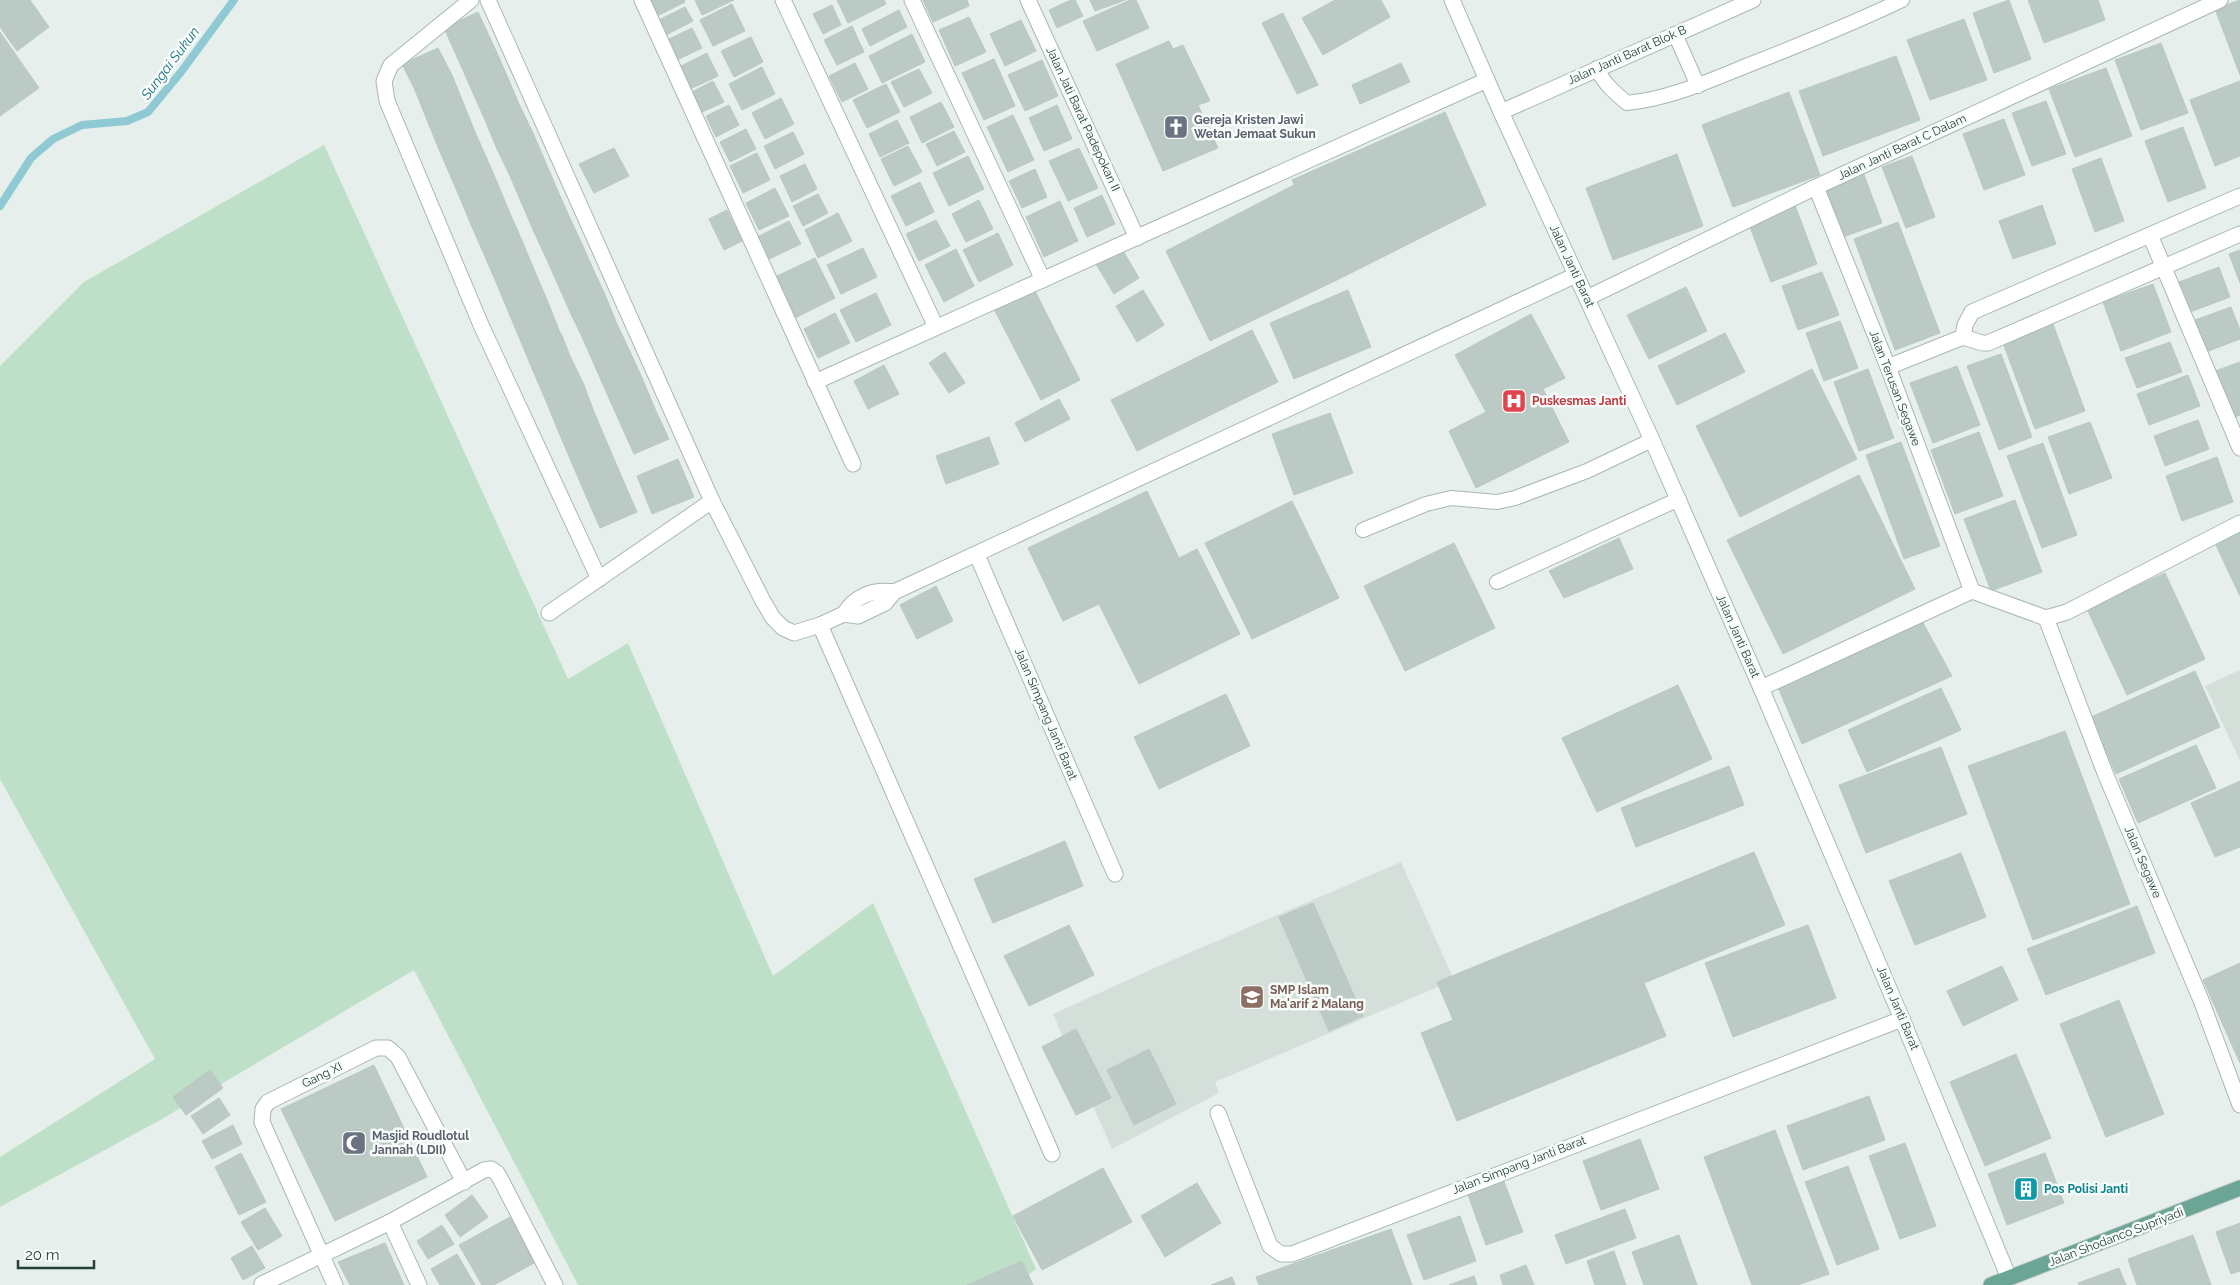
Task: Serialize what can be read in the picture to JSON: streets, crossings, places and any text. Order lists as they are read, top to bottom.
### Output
{
  "streets": {
    "main road": ["Jalan Shodanco Supriyadi"],
    "street": [
      "Jalan Janti Barat Blok B",
      "Jalan Jati Barat Padepokan II",
      "Jalan Janti Barat C Dalam",
      "Jalan Janti Barat",
      "Jalan Terusan Segawe",
      "Jalan Simpang Janti Barat",
      "Jalan Segawe",
      "Gang XI"
    ]
  },
  "crossings": [
    ["Jalan Janti Barat Blok B", "Jalan Janti Barat"],
    ["Jalan Janti Barat C Dalam", "Jalan Janti Barat"],
    ["Jalan Janti Barat C Dalam", "Jalan Terusan Segawe"],
    ["Jalan Janti Barat", "Jalan Simpang Janti Barat"],
    ["Jalan Janti Barat", "Jalan Shodanco Supriyadi"]
  ],
  "water": ["Sungai Sukun"],
  "places": {
    "church": ["Gereja Kristen Jawi Wetan Jemaat Sukun"],
    "hospital": ["Puskesmas Janti"],
    "school or university": ["SMP Islam Ma'arif 2 Malang"],
    "mosque": ["Masjid Roudlotul Jannah (LDII)"],
    "building": ["Pos Polisi Janti"]
  },
  "scale_bar": "20 m"
}
